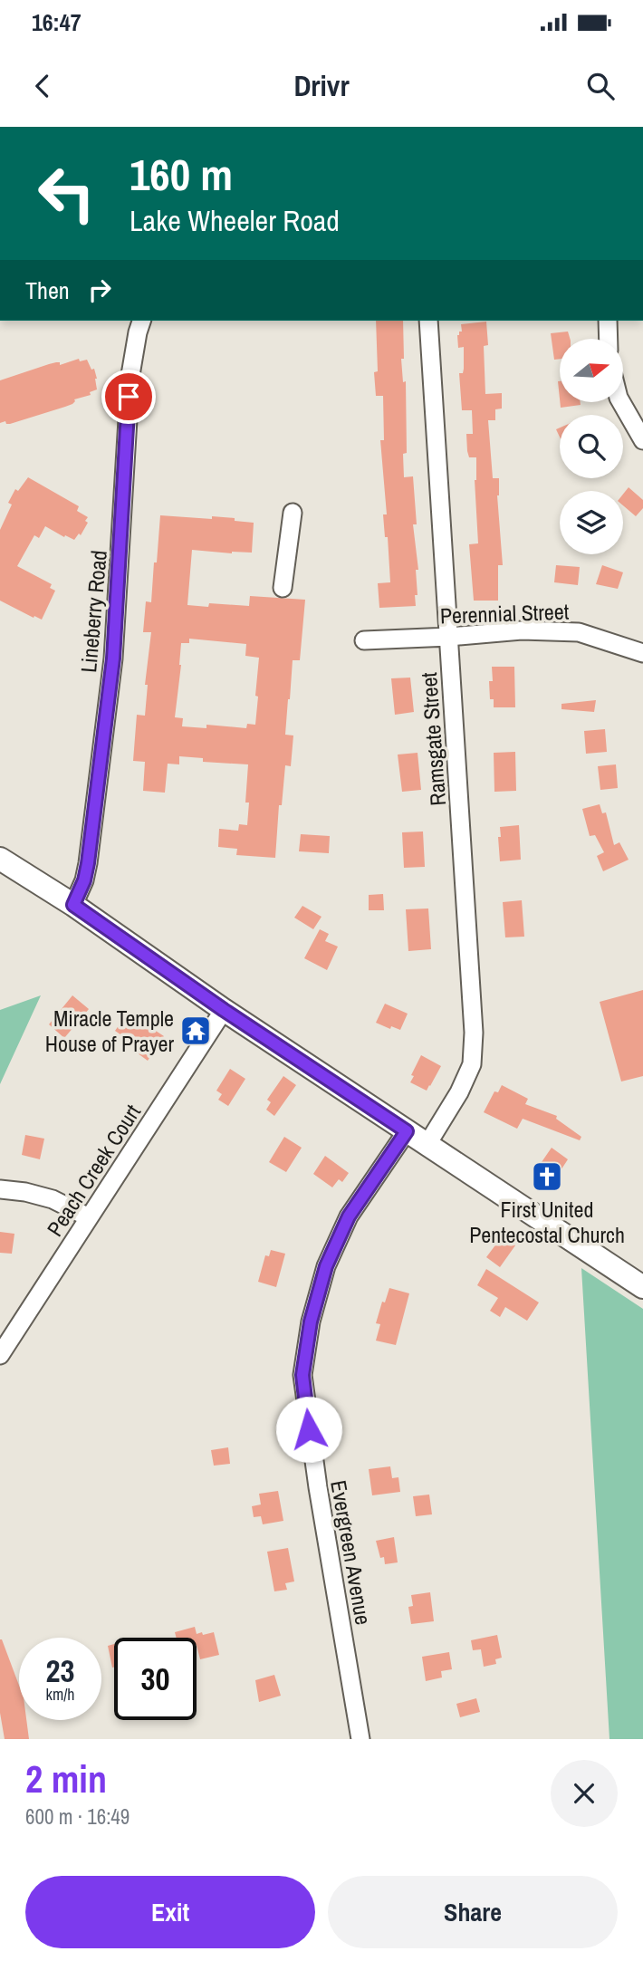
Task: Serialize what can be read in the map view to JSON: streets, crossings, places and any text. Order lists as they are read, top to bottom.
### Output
{
  "streets": {
    "street": [
      "Lineberry Road",
      "Perennial Street",
      "Ramsgate Street",
      "Peach Creek Court",
      "Evergreen Avenue"
    ]
  },
  "crossings": [
    ["Perennial Street", "Ramsgate Street"]
  ],
  "places": {
    "temple": ["Miracle Temple House of Prayer"],
    "church": ["First United Pentecostal Church"]
  },
  "north": "right",
  "page": {
    "status": "16:47",
    "header": "Drivr",
    "turn": ["160 m", "Lake Wheeler Road"],
    "then": "Then",
    "speed": "23 km/h",
    "limit": "30",
    "heading": ["2 min", "600 m · 16:49"],
    "buttons": ["Exit", "Share"]
  }
}
